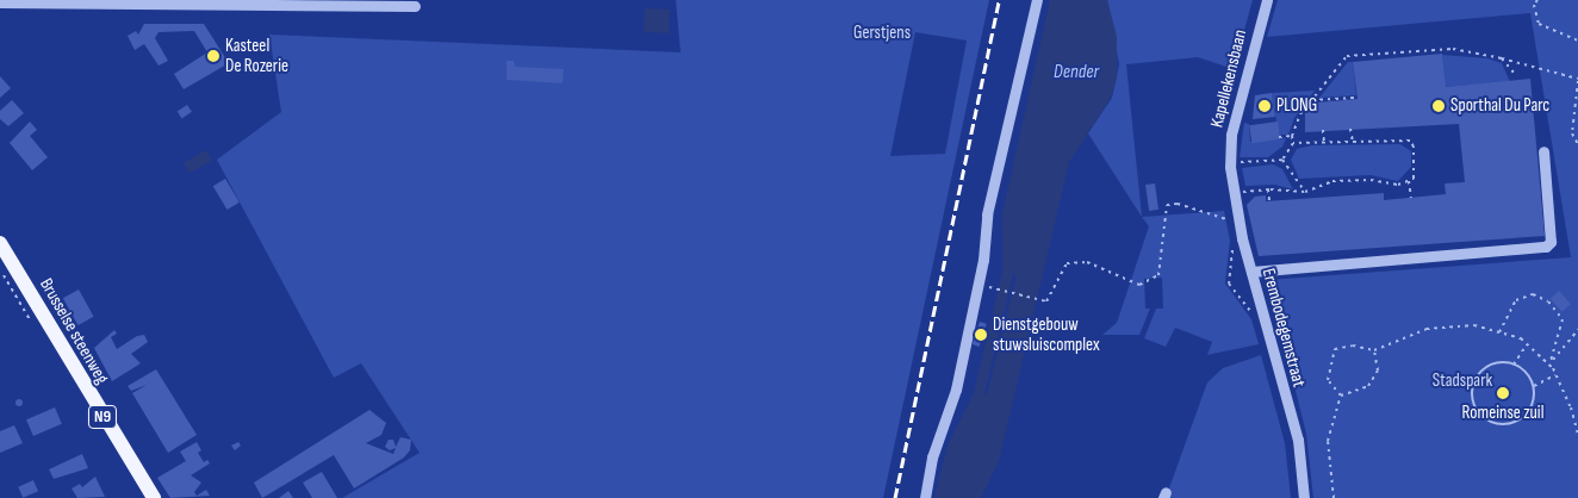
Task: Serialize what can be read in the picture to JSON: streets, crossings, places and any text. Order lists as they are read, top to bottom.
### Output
{
  "streets": {
    "main road": ["Brusselse steenweg", "N9"],
    "street": ["Kapellekensbaan", "Erembodegemstraat"]
  },
  "crossings": [
    ["Kapellekensbaan", "Erembodegemstraat"]
  ],
  "water": ["Dender"],
  "parks": ["Gerstjens", "Stadspark"],
  "places": [
    "Kasteel De Rozerie",
    "PLONG",
    "Sporthal Du Parc",
    "Dienstgebouw stuwsluiscomplex",
    "Romeinse zuil"
  ]
}
